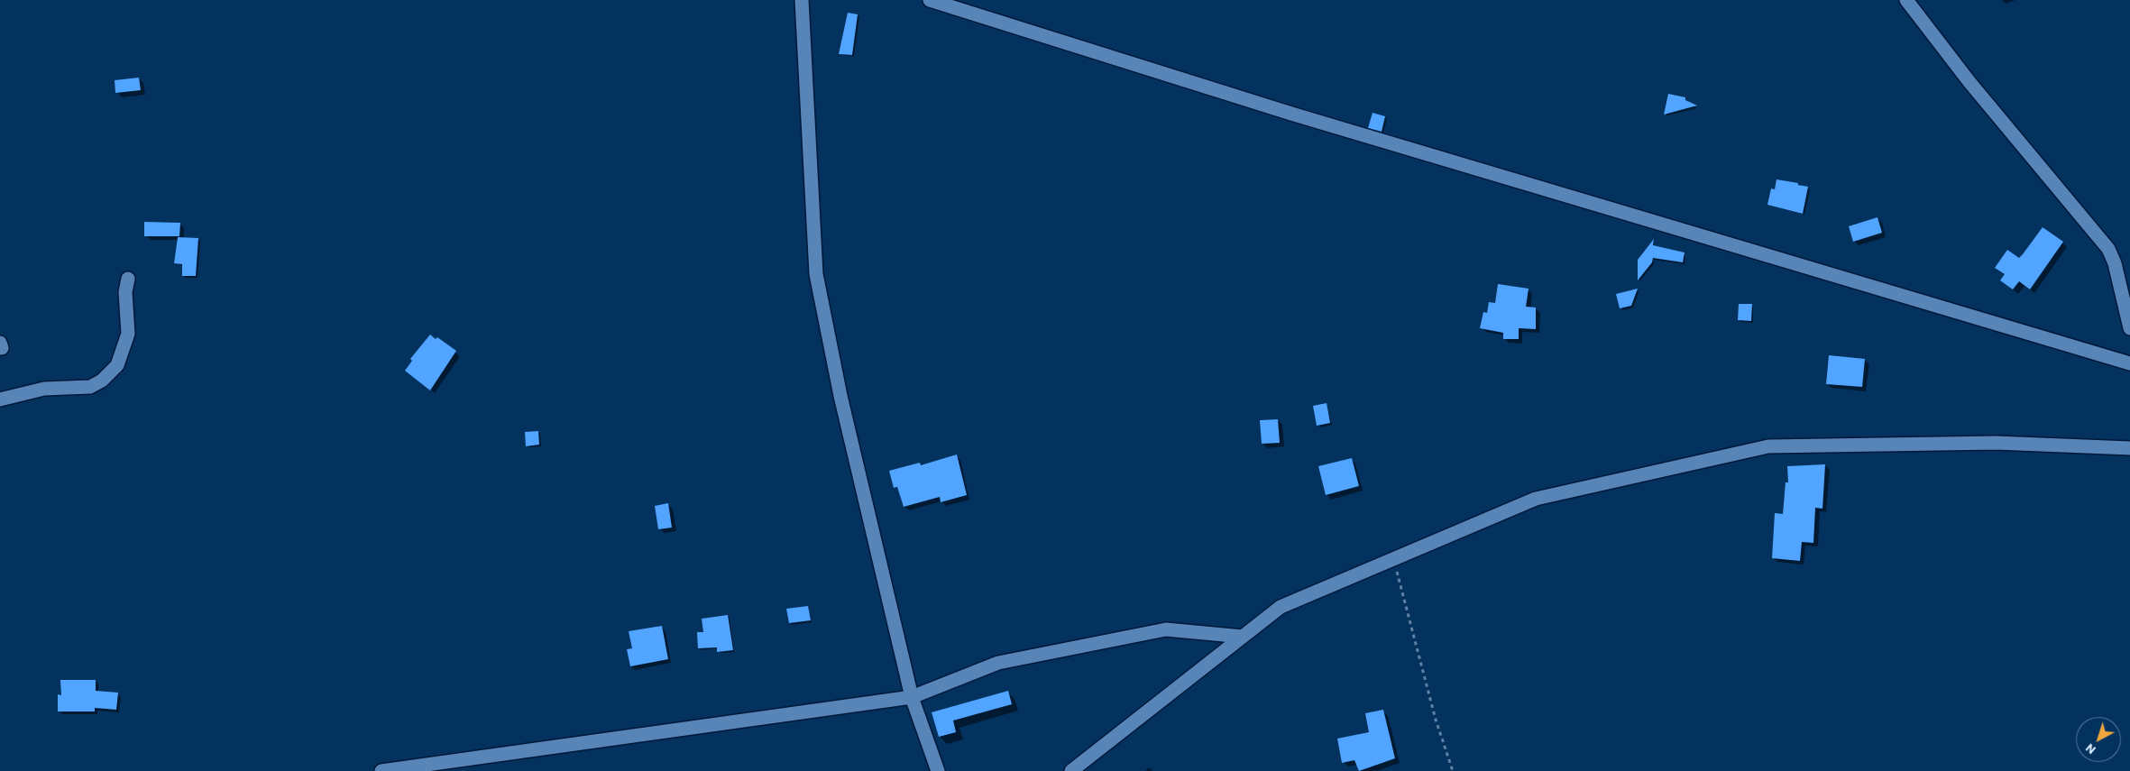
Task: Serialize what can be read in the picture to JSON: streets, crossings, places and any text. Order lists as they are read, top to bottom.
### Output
{
  "north": "bottom left"
}
